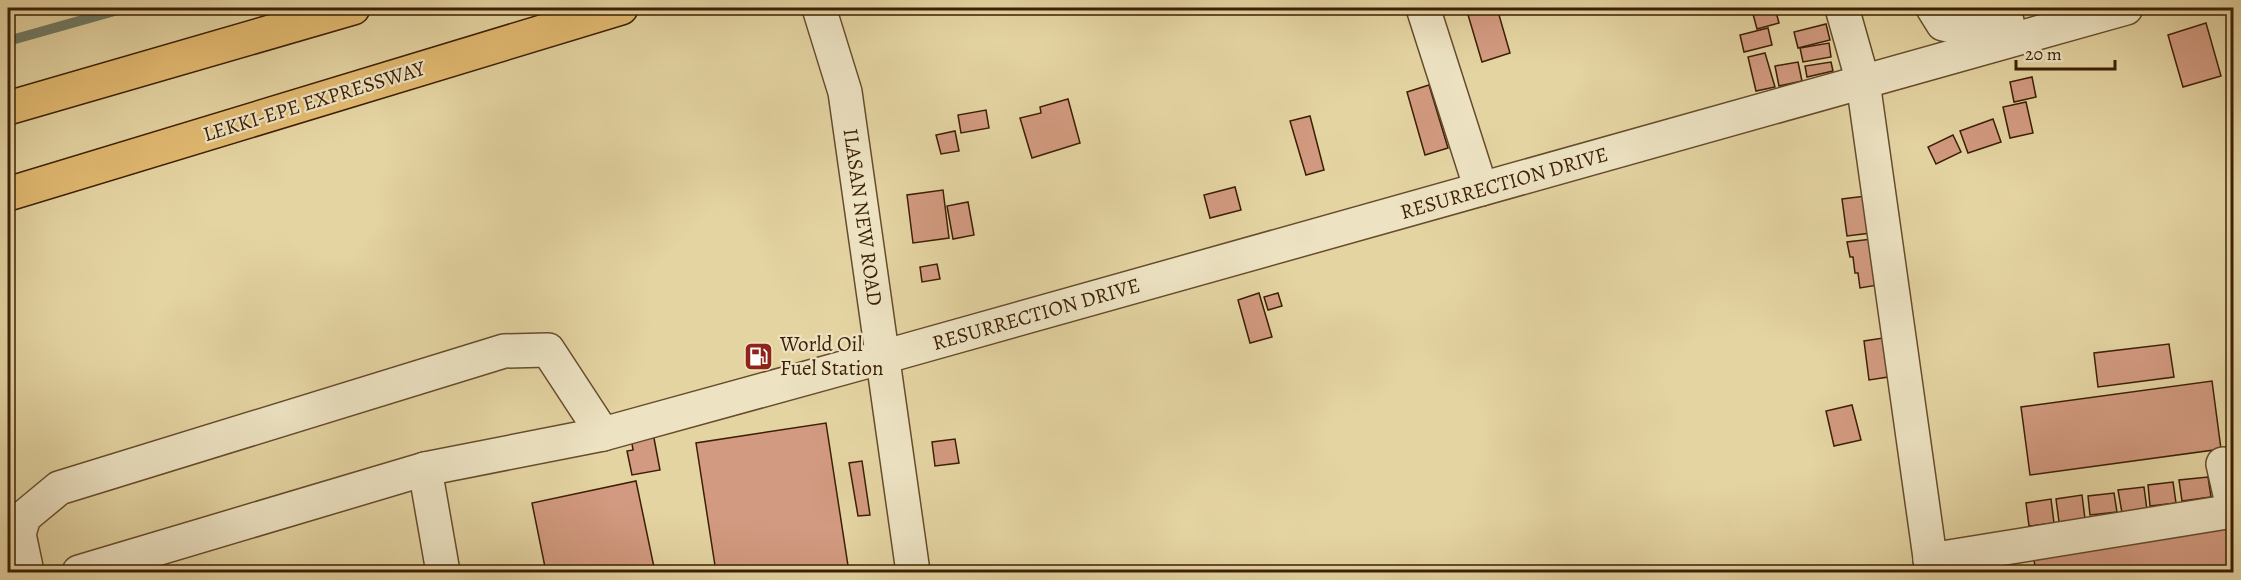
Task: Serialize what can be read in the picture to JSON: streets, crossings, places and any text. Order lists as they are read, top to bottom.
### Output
{
  "streets": {
    "highway": ["LEKKI-EPE EXPRESSWAY"],
    "street": ["RESURRECTION DRIVE", "ILASAN NEW ROAD"]
  },
  "crossings": [
    ["RESURRECTION DRIVE", "ILASAN NEW ROAD"]
  ],
  "places": {
    "fuel station": ["World Oil Fuel Station"]
  },
  "scale_bar": "20 m"
}
